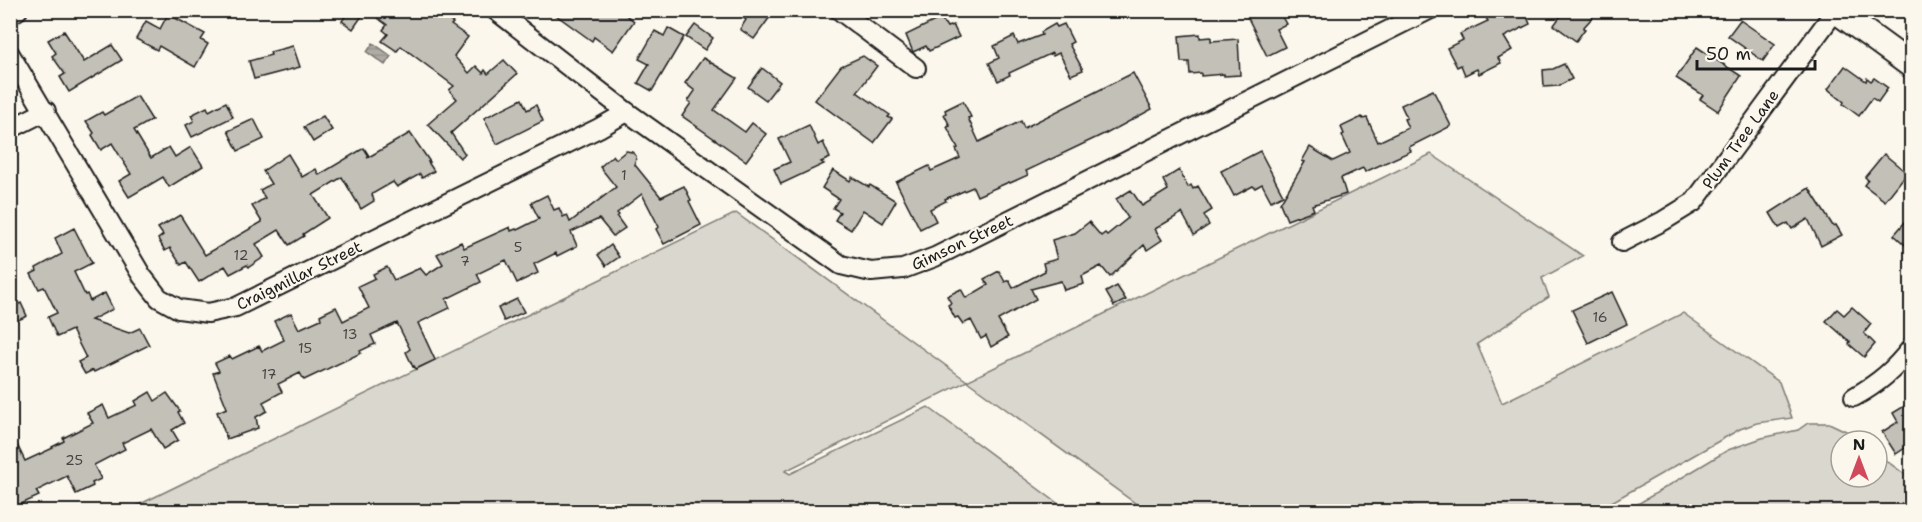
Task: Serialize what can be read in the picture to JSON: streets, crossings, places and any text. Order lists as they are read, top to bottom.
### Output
{
  "streets": {
    "street": ["Plum Tree Lane", "Gimson Street", "Craigmillar Street"]
  },
  "crossings": [
    ["Gimson Street", "Craigmillar Street"]
  ],
  "house_numbers": [
    "1",
    "5",
    "12",
    "7",
    "16",
    "13",
    "15",
    "17",
    "25"
  ],
  "scale_bar": "50 m",
  "north": "top"
}
